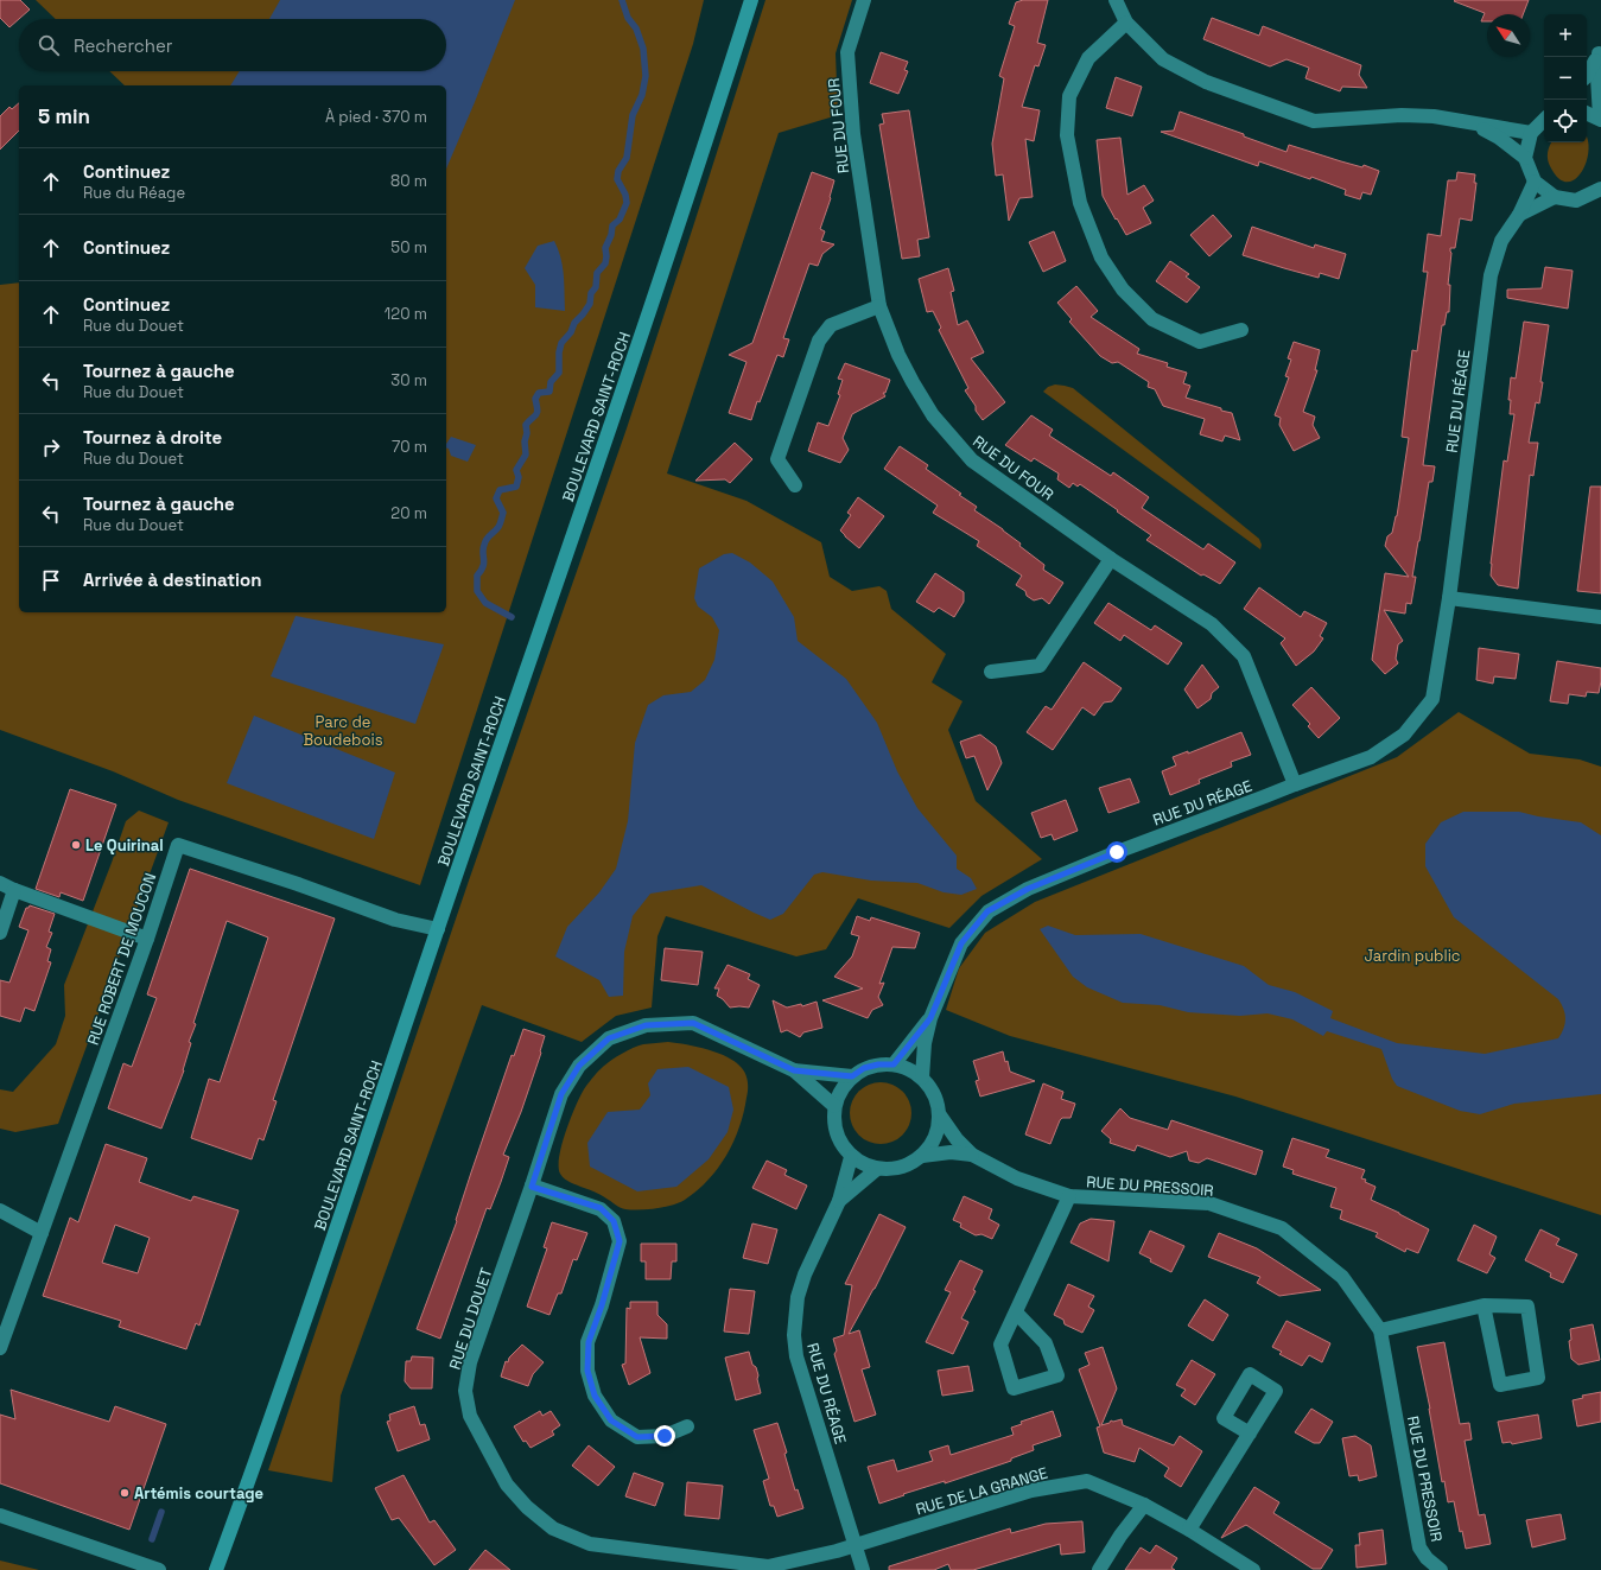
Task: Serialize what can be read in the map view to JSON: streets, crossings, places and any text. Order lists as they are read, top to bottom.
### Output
{
  "streets": {
    "main road": ["BOULEVARD SAINT-ROCH"],
    "street": [
      "RUE DU FOUR",
      "RUE DU RÉAGE",
      "RUE ROBERT DE MOUCON",
      "RUE DU PRESSOIR",
      "RUE DU DOUET",
      "RUE DE LA GRANGE"
    ]
  },
  "crossings": [
    ["RUE DU FOUR", "RUE DU RÉAGE"],
    ["RUE DU RÉAGE", "RUE DU DOUET"],
    ["RUE DU RÉAGE", "RUE DE LA GRANGE"],
    ["BOULEVARD SAINT-ROCH", "RUE ROBERT DE MOUCON"],
    ["RUE DU DOUET", "RUE DE LA GRANGE"]
  ],
  "parks": ["Parc de Boudebois", "Jardin public"],
  "places": ["Le Quirinal", "Artémis courtage"],
  "north": "top left",
  "page": {
    "map_buttons": ["+", "−"],
    "search": "Rechercher",
    "heading": ["5 min", "À pied · 370 m"],
    "list": [
      ["Continuez", "Rue du Réage", "80 m"],
      ["Continuez", "50 m"],
      ["Continuez", "Rue du Douet", "120 m"],
      ["Tournez à gauche", "Rue du Douet", "30 m"],
      ["Tournez à droite", "Rue du Douet", "70 m"],
      ["Tournez à gauche", "Rue du Douet", "20 m"],
      "Arrivée à destination"
    ]
  }
}
